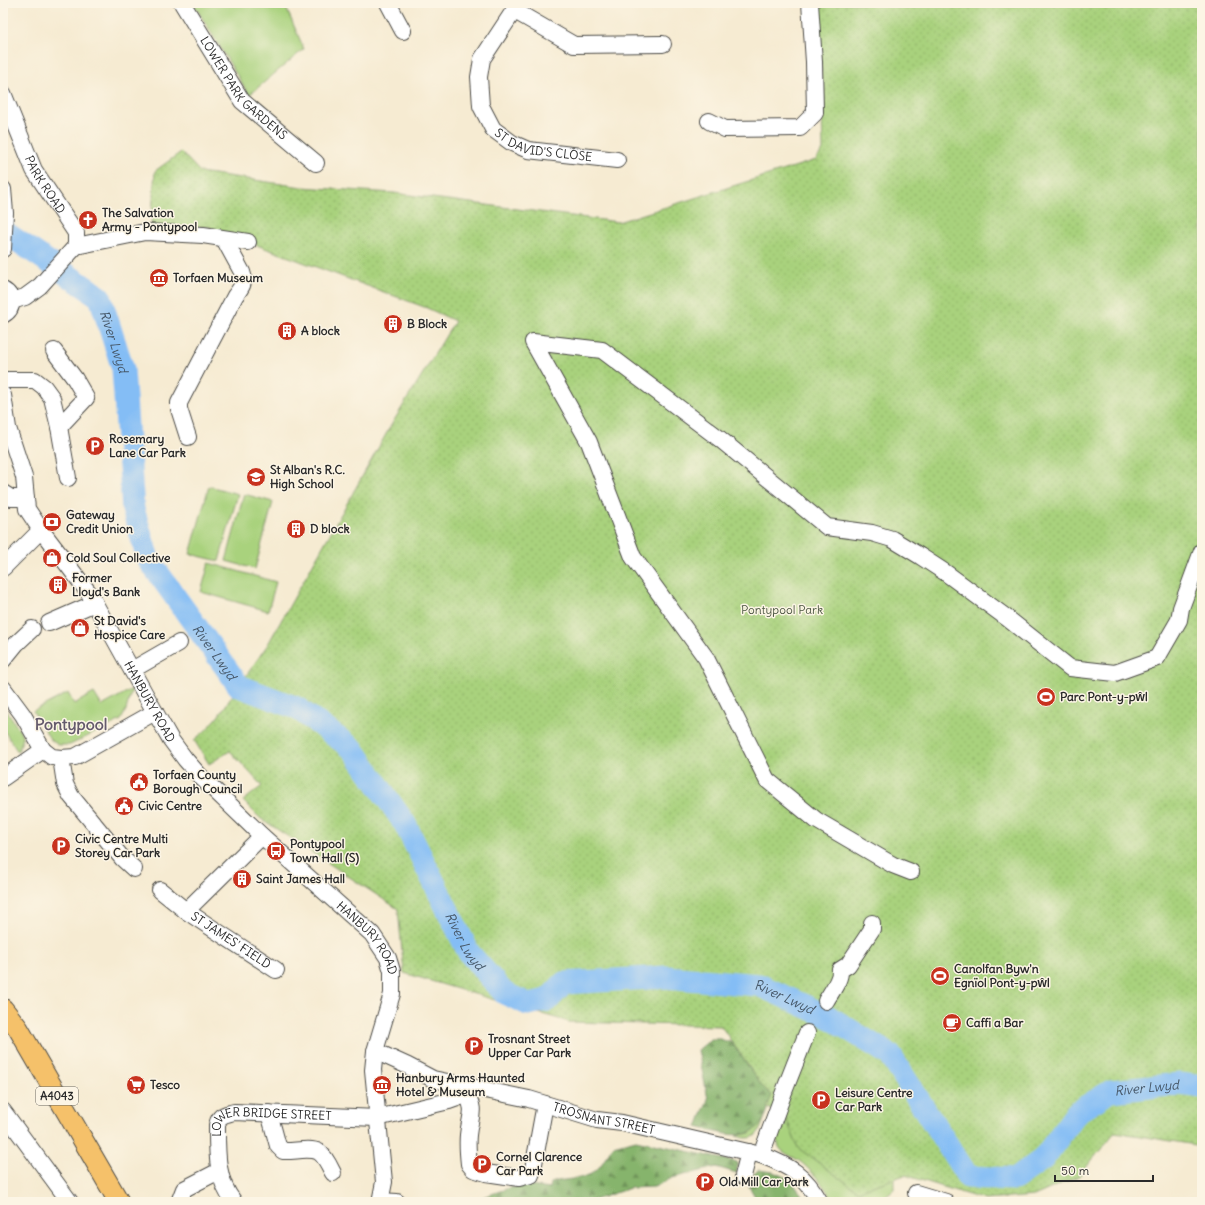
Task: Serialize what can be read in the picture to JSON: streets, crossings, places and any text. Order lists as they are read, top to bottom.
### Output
{
  "streets": {
    "main road": ["A4043"],
    "street": [
      "LOWER PARK GARDENS",
      "ST DAVID'S CLOSE",
      "PARK ROAD",
      "HANBURY ROAD",
      "ST JAMES' FIELD",
      "TROSNANT STREET",
      "LOWER BRIDGE STREET"
    ]
  },
  "crossings": [
    ["HANBURY ROAD", "ST JAMES' FIELD"],
    ["HANBURY ROAD", "TROSNANT STREET"],
    ["HANBURY ROAD", "LOWER BRIDGE STREET"],
    ["TROSNANT STREET", "LOWER BRIDGE STREET"]
  ],
  "districts": ["Pontypool"],
  "water": ["River Lwyd"],
  "parks": ["Pontypool Park"],
  "places": {
    "church": ["The Salvation Army - Pontypool"],
    "museum": ["Torfaen Museum", "Hanbury Arms Haunted Hotel & Museum"],
    "building": [
      "B Block",
      "A block",
      "D block",
      "Former Lloyd's Bank",
      "Saint James Hall"
    ],
    "parking": [
      "Rosemary Lane Car Park",
      "Civic Centre Multi Storey Car Park",
      "Trosnant Street Upper Car Park",
      "Leisure Centre Car Park",
      "Cornel Clarence Car Park",
      "Old Mill Car Park"
    ],
    "school or university": ["St Alban's R.C. High School"],
    "bank": ["Gateway Credit Union"],
    "shop": ["Cold Soul Collective", "St David's Hospice Care"],
    "sports": ["Parc Pont-y-pŵl", "Canolfan Byw'n Egnïol Pont-y-pŵl"],
    "public building": ["Torfaen County Borough Council", "Civic Centre"],
    "bus stop": ["Pontypool Town Hall (S)"],
    "cafe": ["Caffi a Bar"],
    "supermarket": ["Tesco"]
  },
  "scale_bar": "50 m"
}
